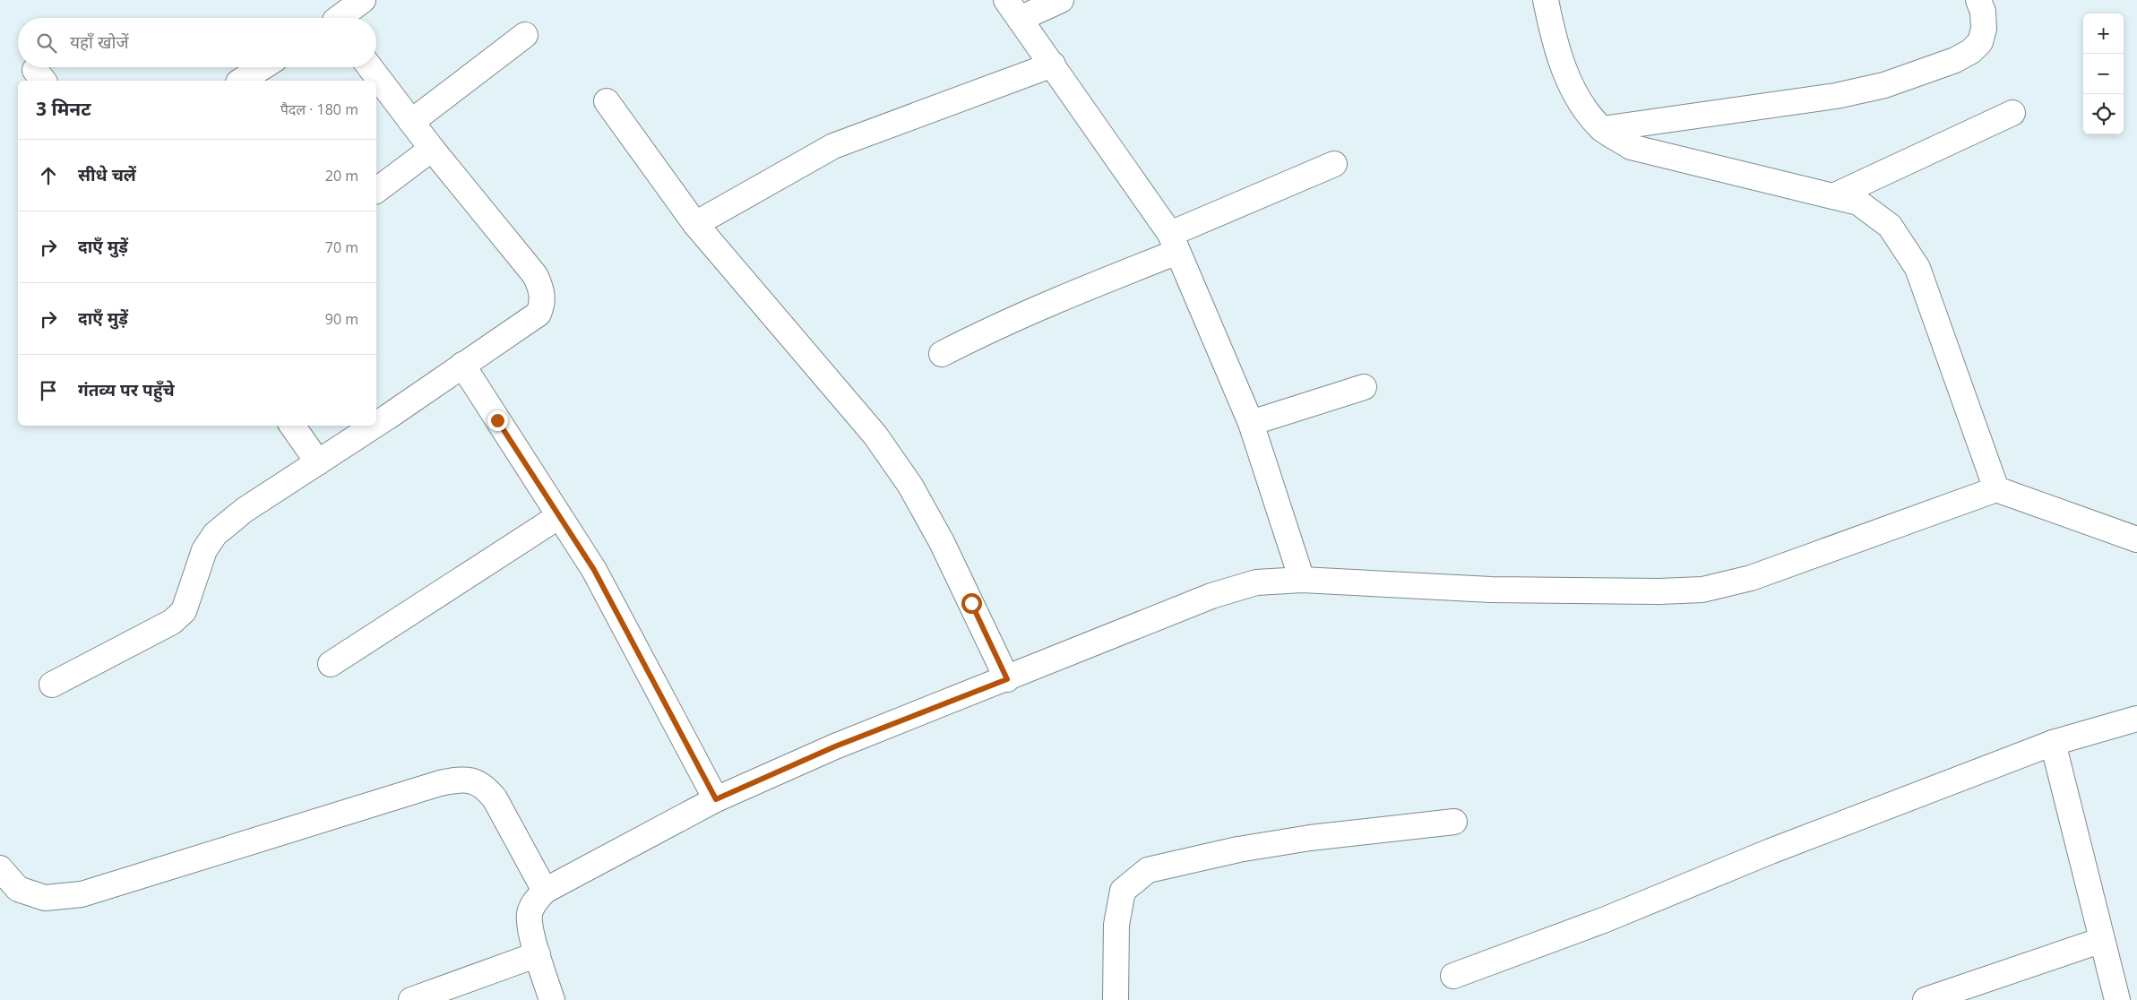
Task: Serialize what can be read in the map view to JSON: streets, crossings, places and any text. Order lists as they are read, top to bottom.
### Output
{
  "page": {
    "map_buttons": ["+", "−"],
    "search": "यहाँ खोजें",
    "heading": ["3 मिनट", "पैदल · 180 m"],
    "list": [
      ["सीधे चलें", "20 m"],
      ["दाएँ मुड़ें", "70 m"],
      ["दाएँ मुड़ें", "90 m"],
      "गंतव्य पर पहुँचे"
    ]
  }
}
